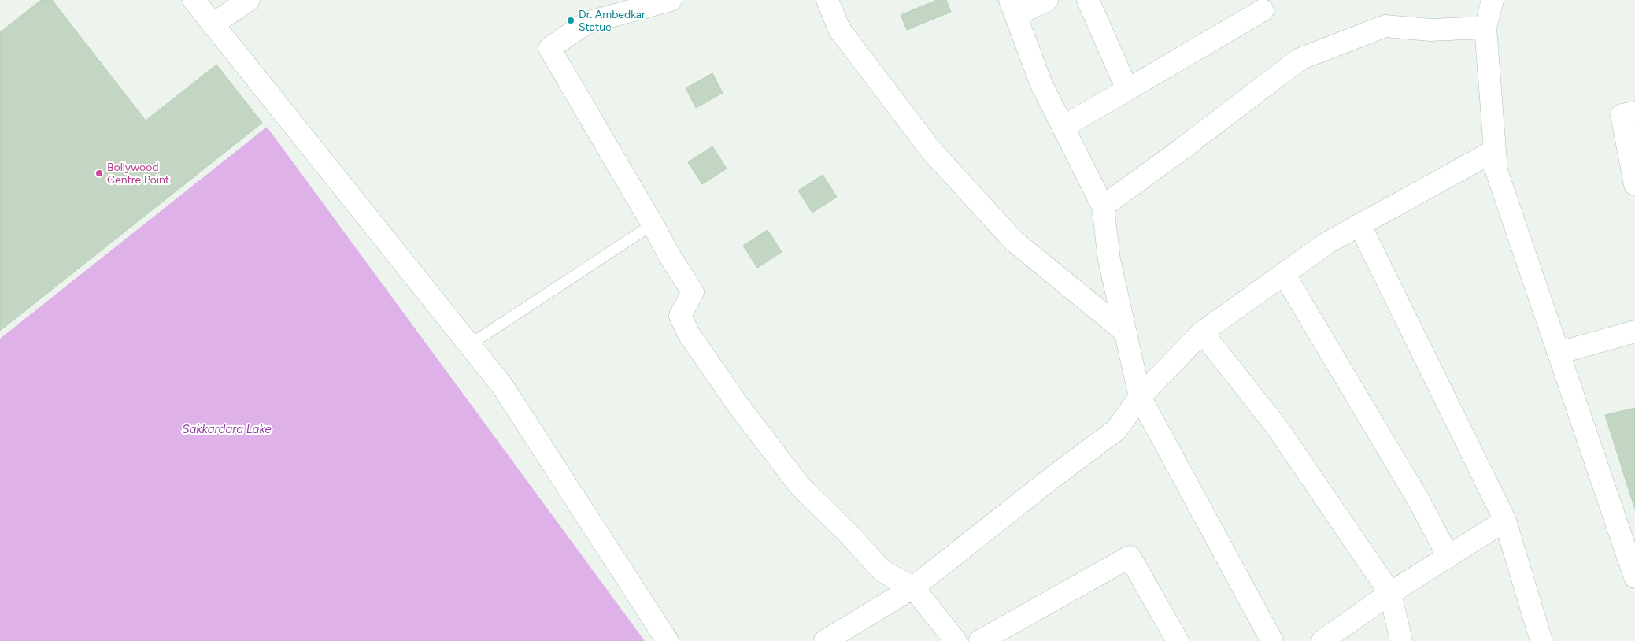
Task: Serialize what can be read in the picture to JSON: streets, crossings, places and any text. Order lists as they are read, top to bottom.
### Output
{
  "water": ["Sakkardara Lake"],
  "places": ["Dr. Ambedkar Statue", "Bollywood Centre Point"]
}
